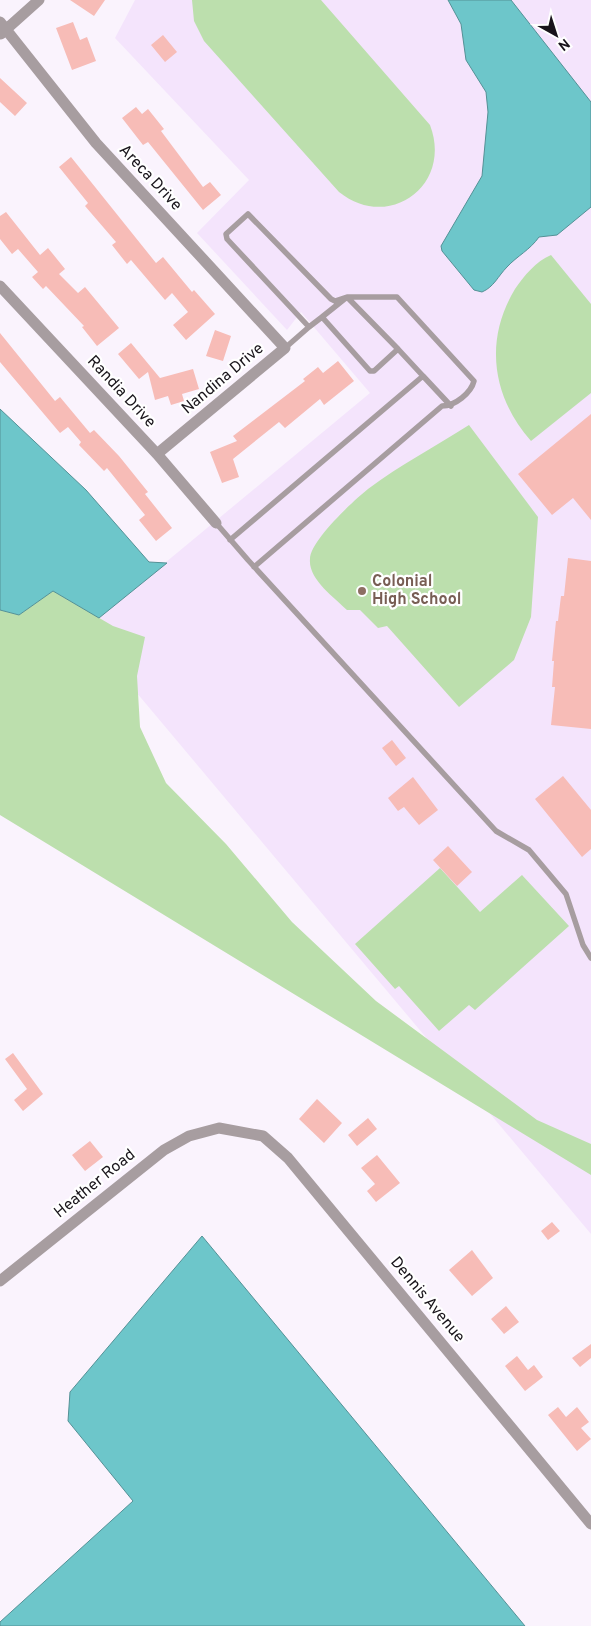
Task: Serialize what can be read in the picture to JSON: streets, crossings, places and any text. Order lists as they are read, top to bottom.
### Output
{
  "streets": {
    "street": [
      "Areca Drive",
      "Nandina Drive",
      "Randia Drive",
      "Heather Road",
      "Dennis Avenue"
    ]
  },
  "crossings": [
    ["Areca Drive", "Nandina Drive"],
    ["Nandina Drive", "Randia Drive"],
    ["Heather Road", "Dennis Avenue"]
  ],
  "places": ["Colonial High School"],
  "north": "bottom right"
}
